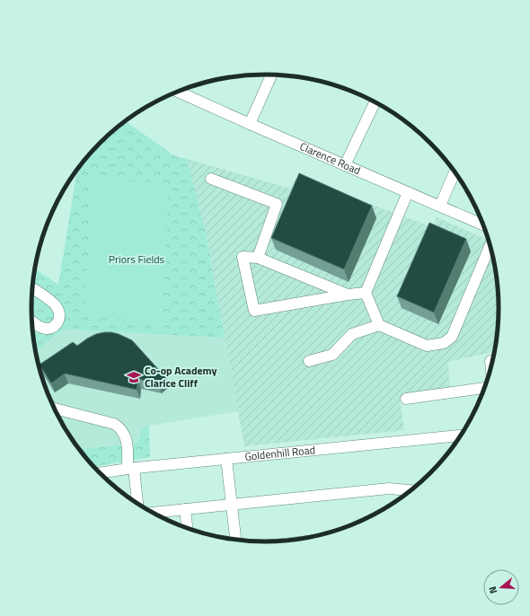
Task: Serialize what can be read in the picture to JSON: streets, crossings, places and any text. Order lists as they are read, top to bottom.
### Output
{
  "streets": {
    "street": ["Clarence Road", "Goldenhill Road"]
  },
  "parks": ["Priors Fields"],
  "places": {
    "school or university": ["Co-op Academy Clarice Cliff"]
  },
  "north": "left"
}
